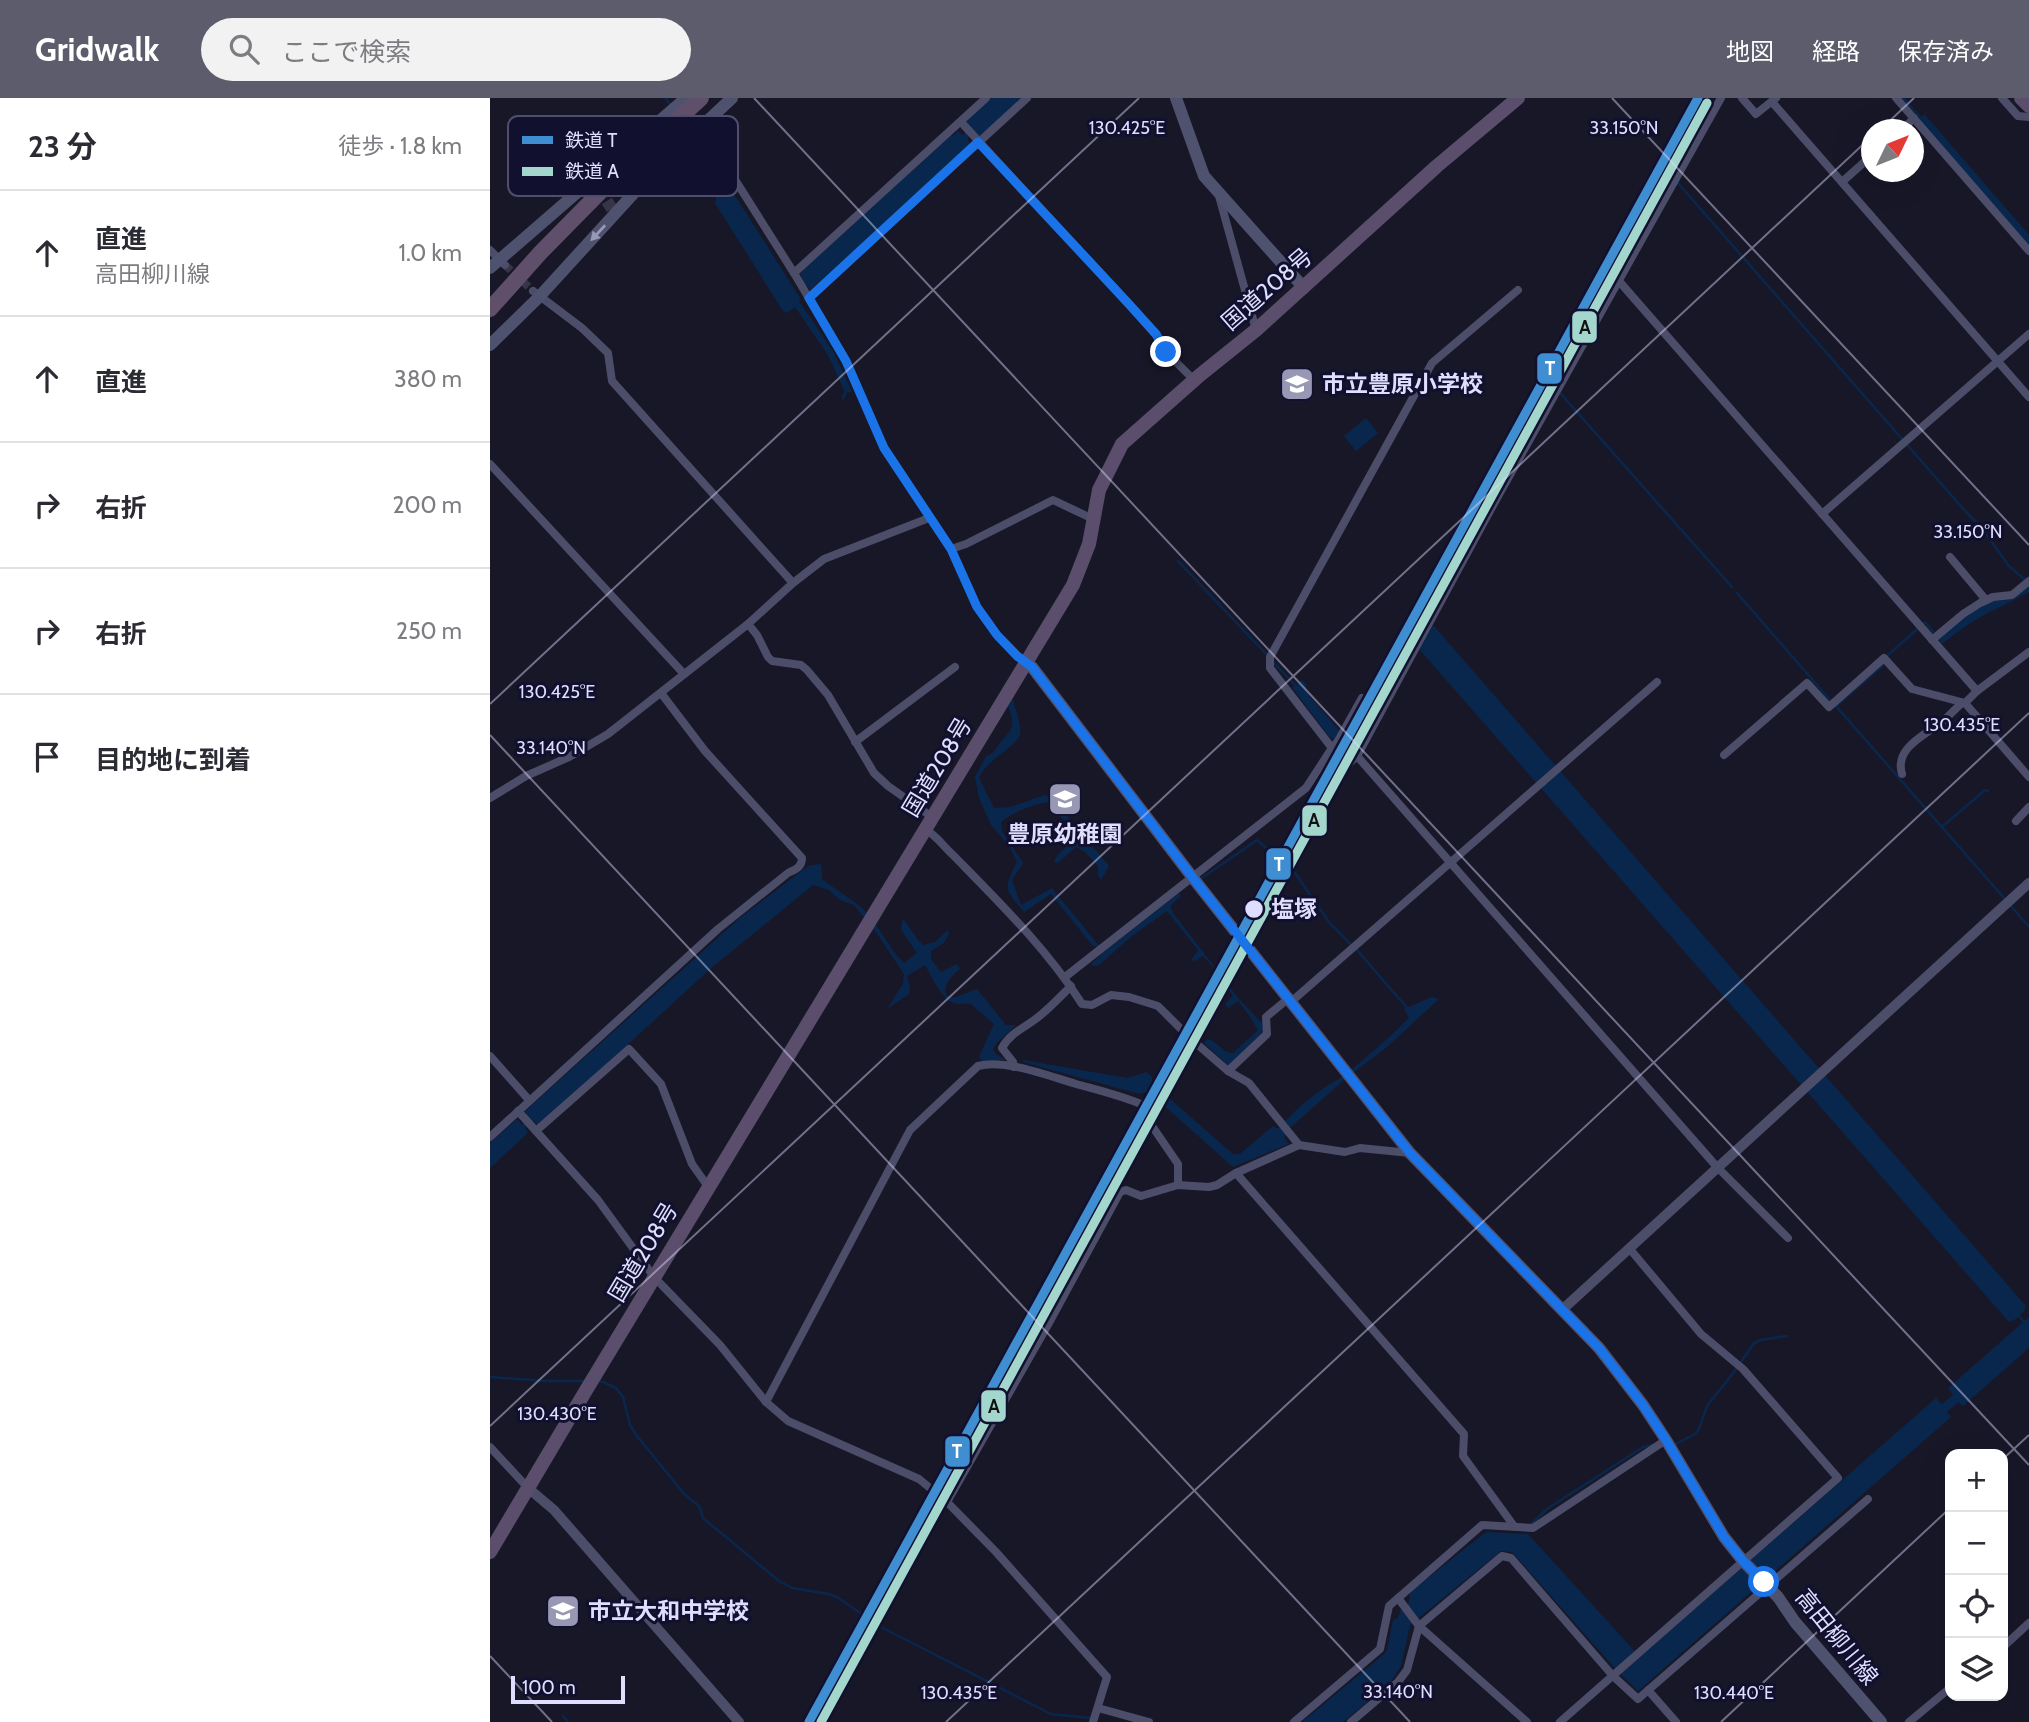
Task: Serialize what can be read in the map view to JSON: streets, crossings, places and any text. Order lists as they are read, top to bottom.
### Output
{
  "streets": {
    "highway": ["国道208号"],
    "main road": ["高田柳川線"]
  },
  "crossings": [
    ["国道208号", "高田柳川線"]
  ],
  "places": {
    "school or university": ["市立豊原小学校", "豊原幼稚園", "市立大和中学校"],
    "other": ["塩塚"]
  },
  "lines": ["rail line T", "rail line A"],
  "legend": ["鉄道 T", "鉄道 A"],
  "scale_bar": "100 m",
  "north": "top right",
  "page": {
    "header": "Gridwalk",
    "search": "ここで検索",
    "nav": ["地図", "経路", "保存済み"],
    "heading": ["23 分", "徒歩 · 1.8 km"],
    "list": [
      ["直進", "高田柳川線", "1.0 km"],
      ["直進", "380 m"],
      ["右折", "200 m"],
      ["右折", "250 m"],
      "目的地に到着"
    ],
    "map_buttons": ["+", "−"],
    "scale": "100 m"
  },
  "coordinates": [
    "130.425°E",
    "33.150°N",
    "130.435°E",
    "33.140°N",
    "130.430°E",
    "130.440°E"
  ]
}
